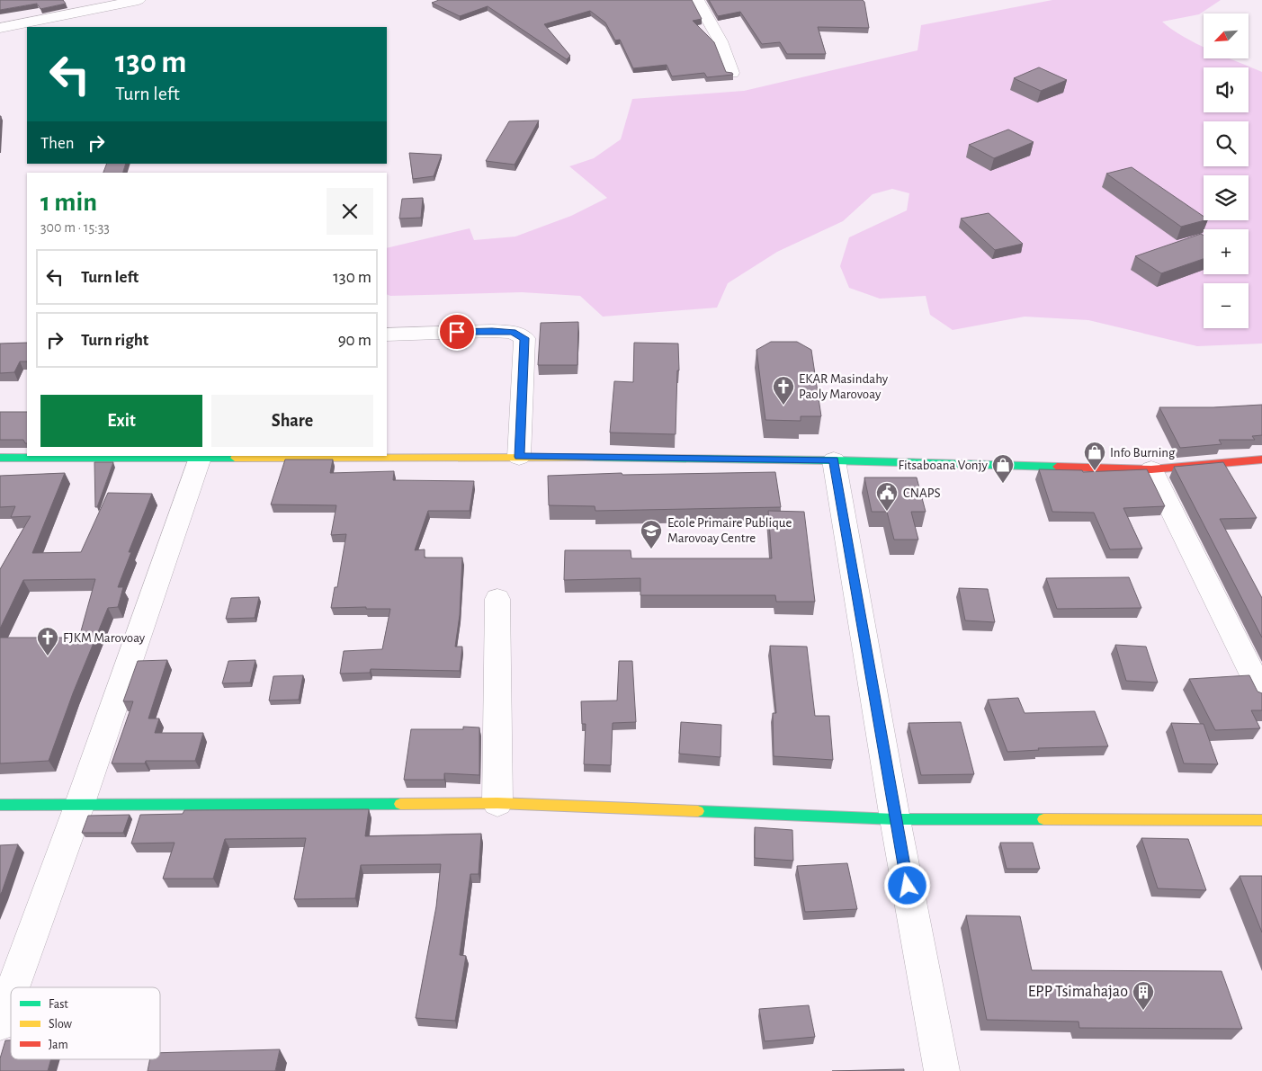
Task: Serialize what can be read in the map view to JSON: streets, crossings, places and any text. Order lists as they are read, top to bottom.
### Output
{
  "places": {
    "church": ["EKAR Masindahy Paoly Marovoay", "FJKM Marovoay"],
    "shop": ["Info Burning", "Fitsaboana Vonjy"],
    "public building": ["CNAPS"],
    "school or university": ["Ecole Primaire Publique Marovoay Centre"],
    "building": ["EPP Tsimahajao"]
  },
  "legend": ["Fast", "Slow", "Jam"],
  "north": "bottom left",
  "page": {
    "map_buttons": ["+", "−"],
    "turn": ["130 m", "Turn left"],
    "then": "Then",
    "heading": ["1 min", "300 m · 15:33"],
    "list": [
      {
        "name": "Turn left",
        "value": "130 m"
      },
      {
        "name": "Turn right",
        "value": "90 m"
      }
    ],
    "buttons": ["Exit", "Share"]
  }
}
